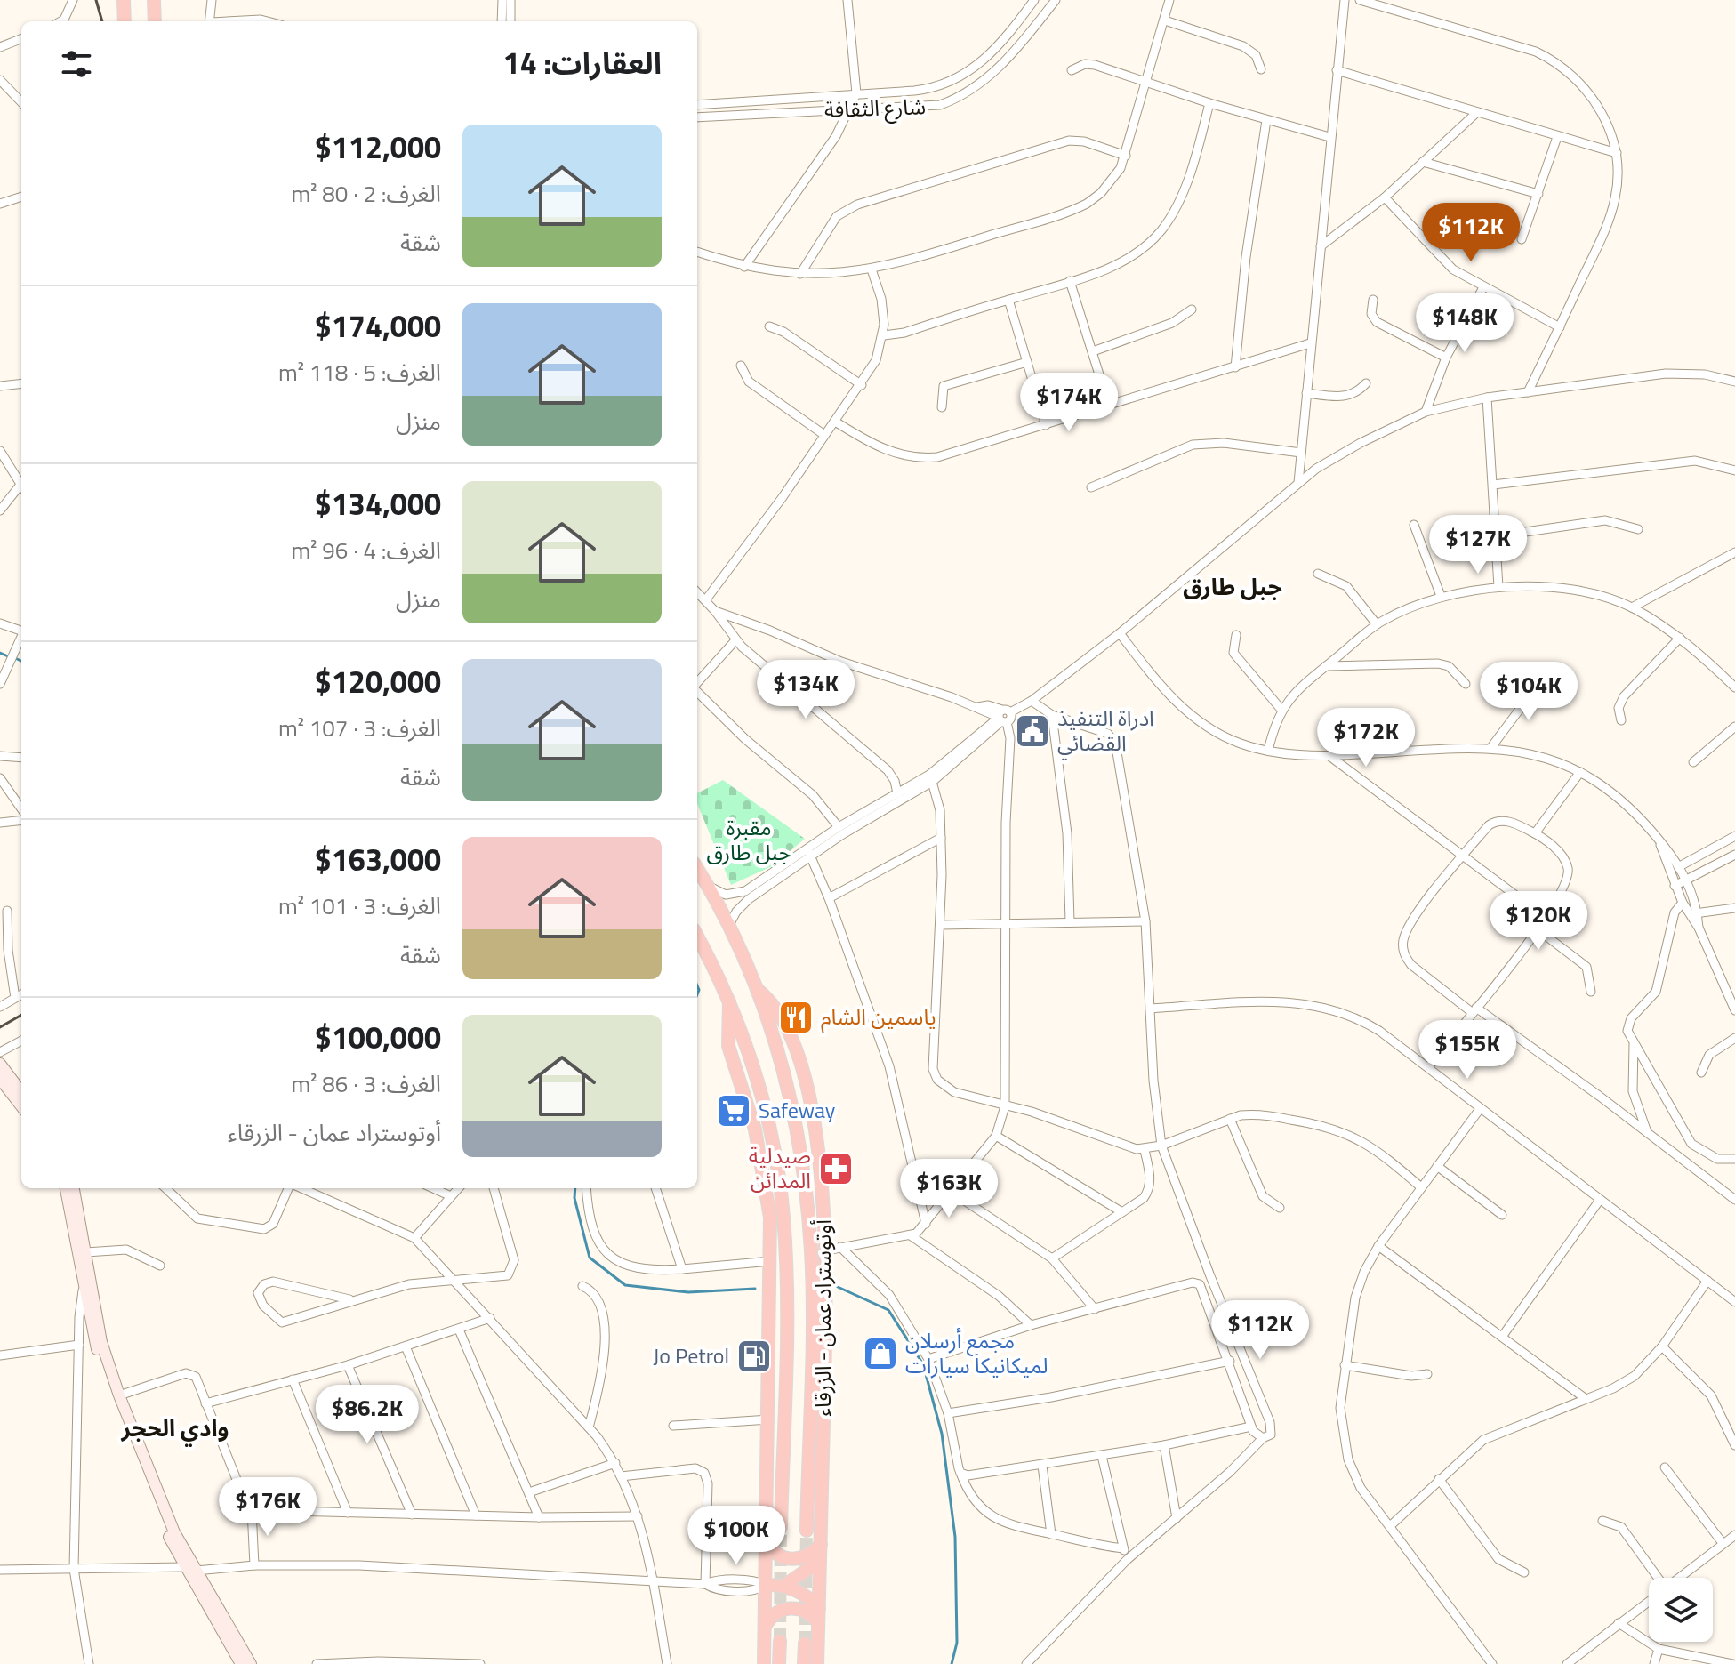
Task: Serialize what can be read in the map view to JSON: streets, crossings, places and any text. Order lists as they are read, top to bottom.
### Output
{
  "streets": {
    "highway": ["أوتوستراد عمان - الزرقاء"],
    "street": ["شارع الثقافة"]
  },
  "districts": ["جبل طارق", "وادي الحجر"],
  "parks": ["مقبرة جبل طارق"],
  "places": {
    "public building": ["ادراة التنفيذ القضائي"],
    "restaurant": ["ياسمين الشام"],
    "supermarket": ["Safeway"],
    "pharmacy": ["صيدلية المدائن"],
    "shop": ["مجمع أرسلان لميكانيكا سيارات"],
    "fuel station": ["Jo Petrol"]
  },
  "page": {
    "heading": "العقارات: 14",
    "list": [
      {
        "name": "$112,000",
        "note": "الغرف: 2 · 80 m² · شقة"
      },
      {
        "name": "$174,000",
        "note": "الغرف: 5 · 118 m² · منزل"
      },
      {
        "name": "$134,000",
        "note": "الغرف: 4 · 96 m² · منزل"
      },
      {
        "name": "$120,000",
        "note": "الغرف: 3 · 107 m² · شقة"
      },
      {
        "name": "$163,000",
        "note": "الغرف: 3 · 101 m² · شقة"
      },
      {
        "name": "$100,000",
        "note": "الغرف: 3 · 86 m² · أوتوستراد عمان - الزرقاء"
      }
    ],
    "price": [
      "$112K",
      "$148K",
      "$174K",
      "$127K",
      "$134K",
      "$104K",
      "$172K",
      "$120K",
      "$155K",
      "$163K",
      "$112K",
      "$86.2K",
      "$176K",
      "$100K"
    ]
  }
}
